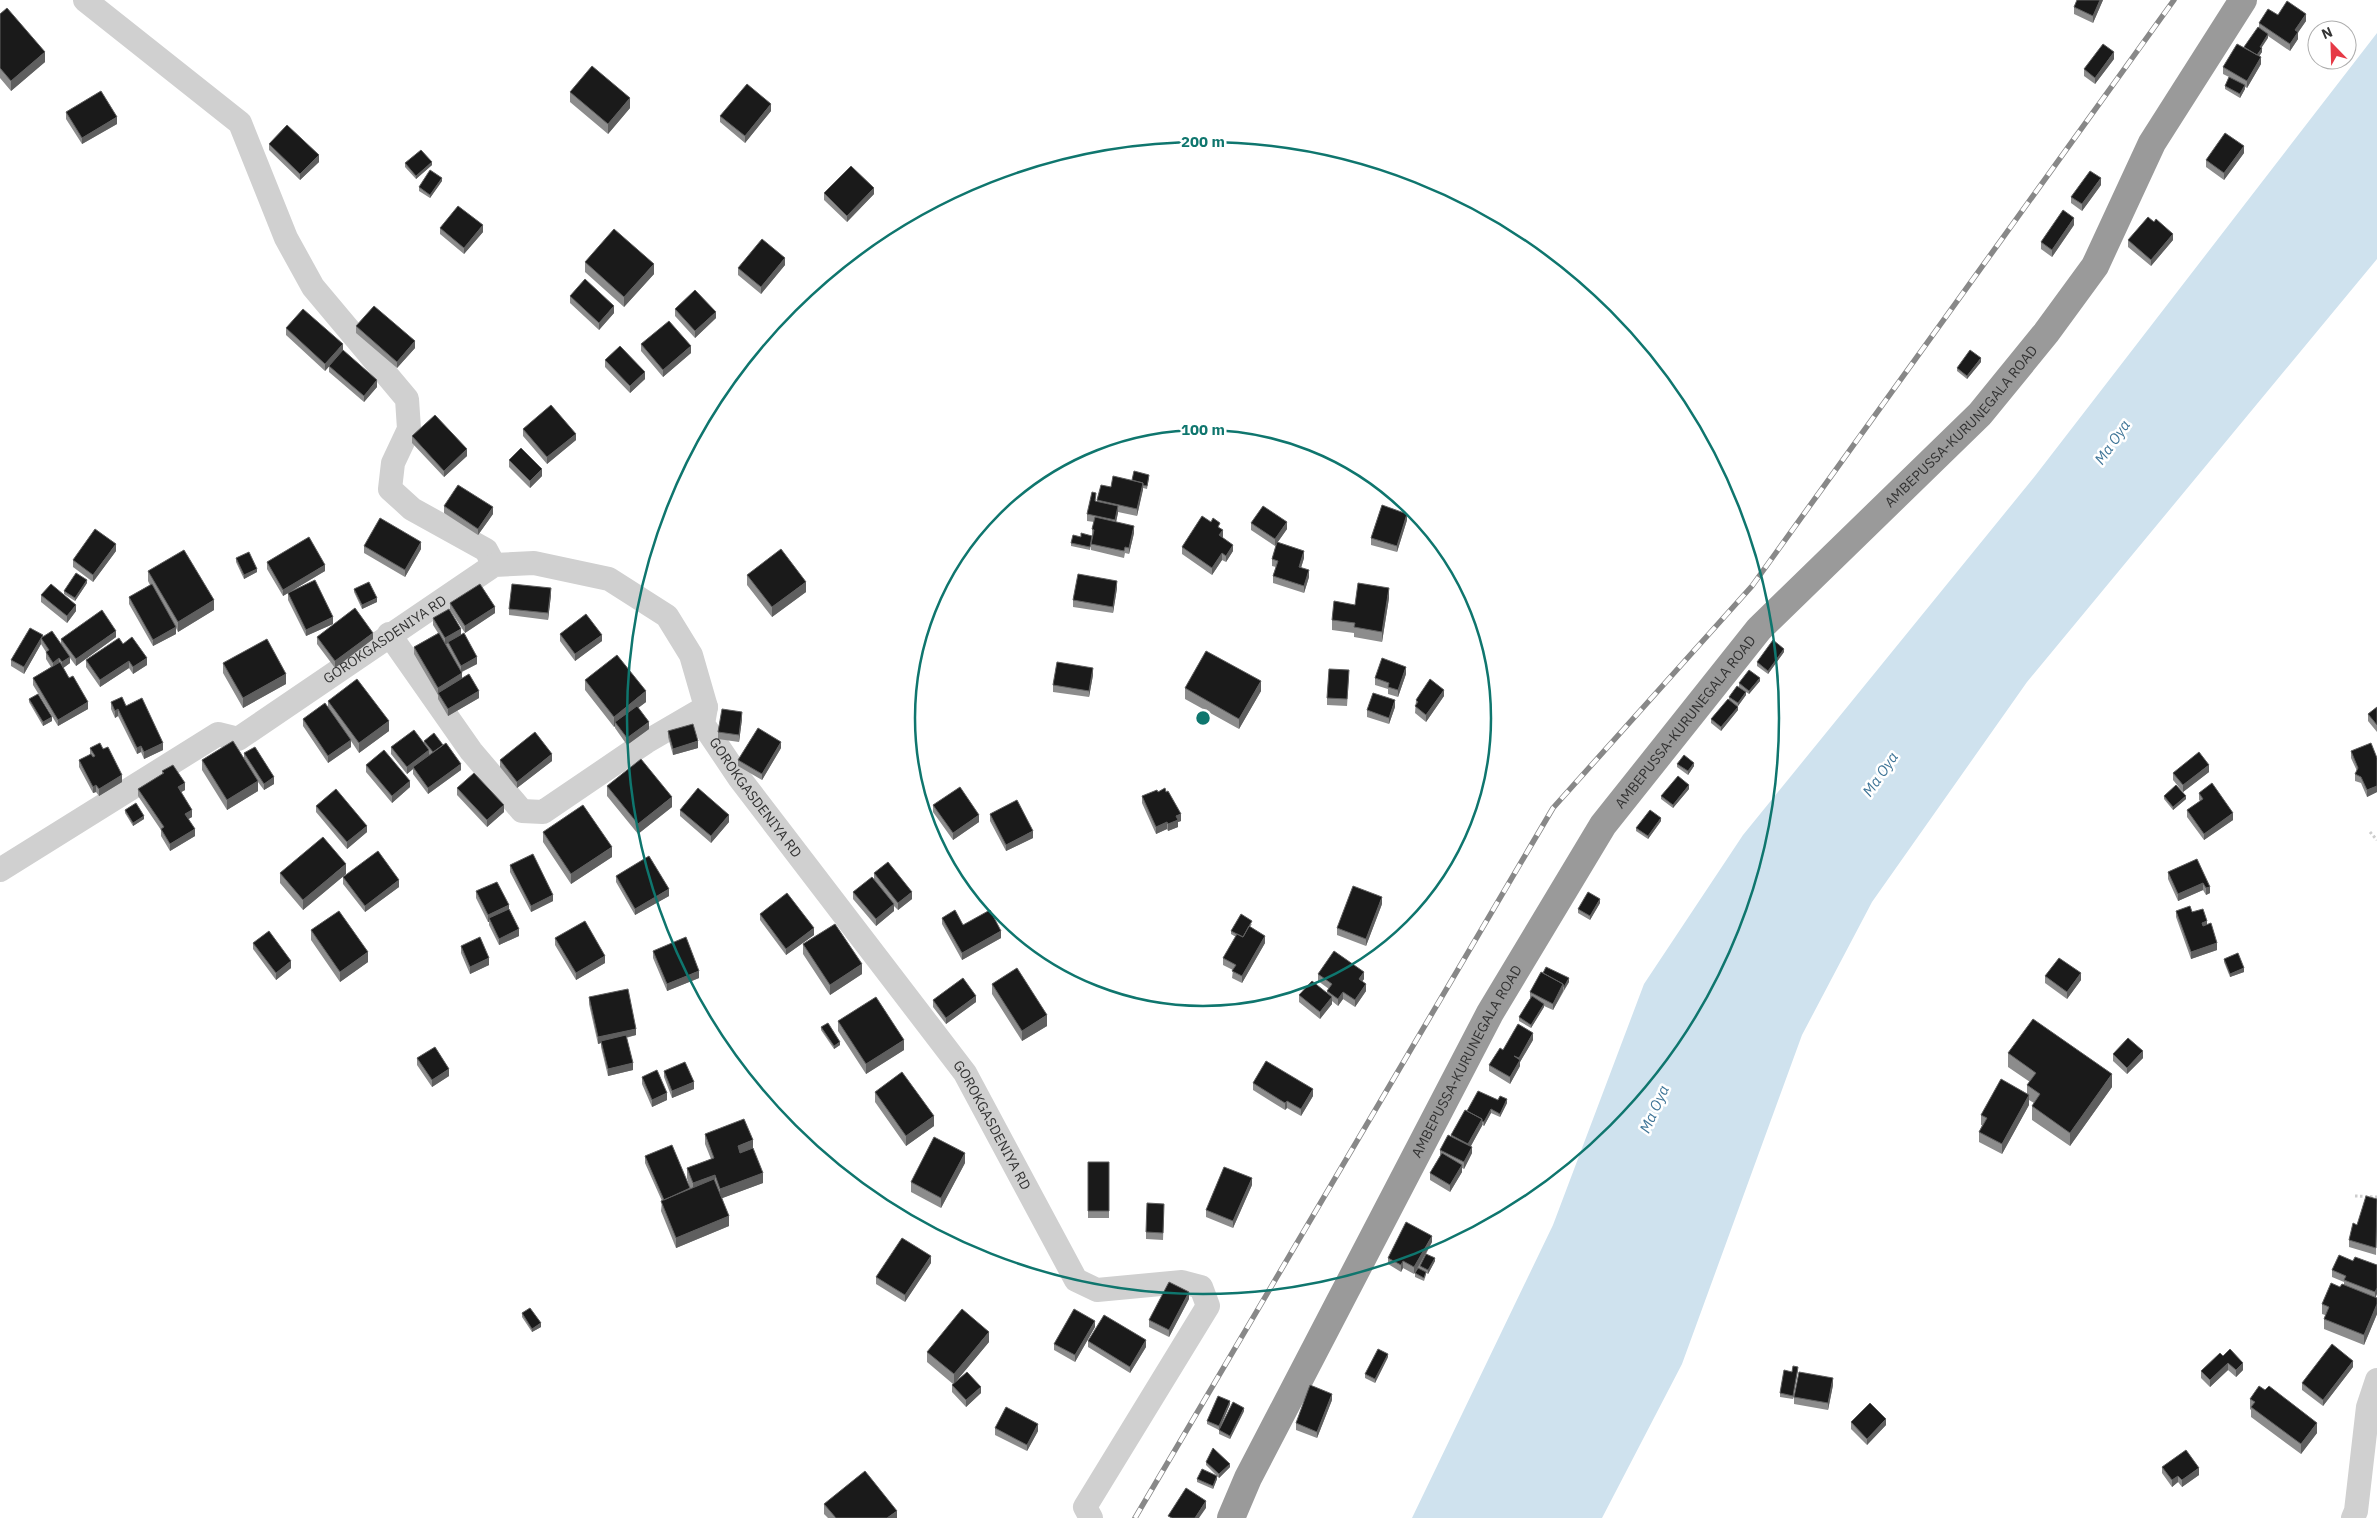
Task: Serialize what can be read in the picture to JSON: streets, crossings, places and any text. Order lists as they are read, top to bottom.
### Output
{
  "streets": {
    "highway": ["AMBEPUSSA-KURUNEGALA ROAD"],
    "street": ["GOROKGASDENIYA RD"]
  },
  "water": ["Ma Oya"],
  "north": "top left",
  "rings": ["200 m", "100 m"]
}
